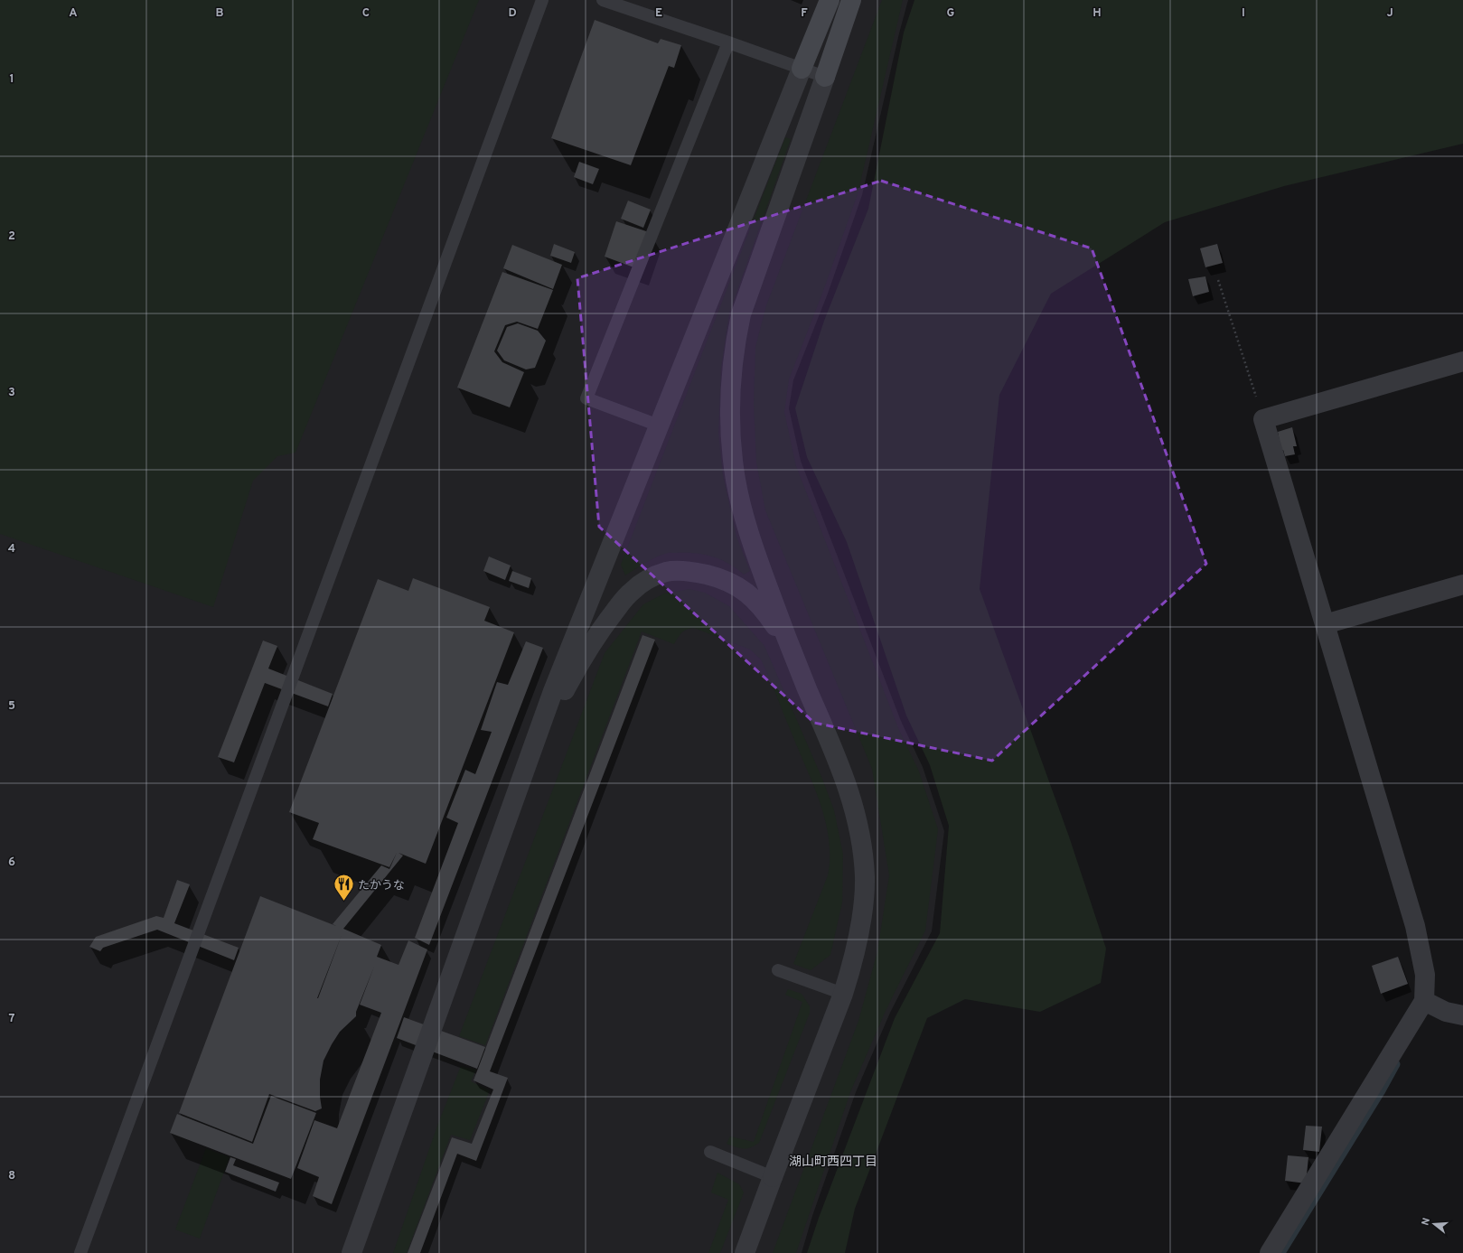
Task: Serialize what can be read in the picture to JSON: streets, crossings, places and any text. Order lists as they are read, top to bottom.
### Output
{
  "districts": ["湖山町西四丁目"],
  "places": {
    "restaurant": ["たかうな"]
  },
  "north": "left",
  "grid": {
    "columns": [
      "A",
      "B",
      "C",
      "D",
      "E",
      "F",
      "G",
      "H",
      "I",
      "J"
    ],
    "rows": [
      "1",
      "2",
      "3",
      "4",
      "5",
      "6",
      "7",
      "8"
    ]
  }
}
